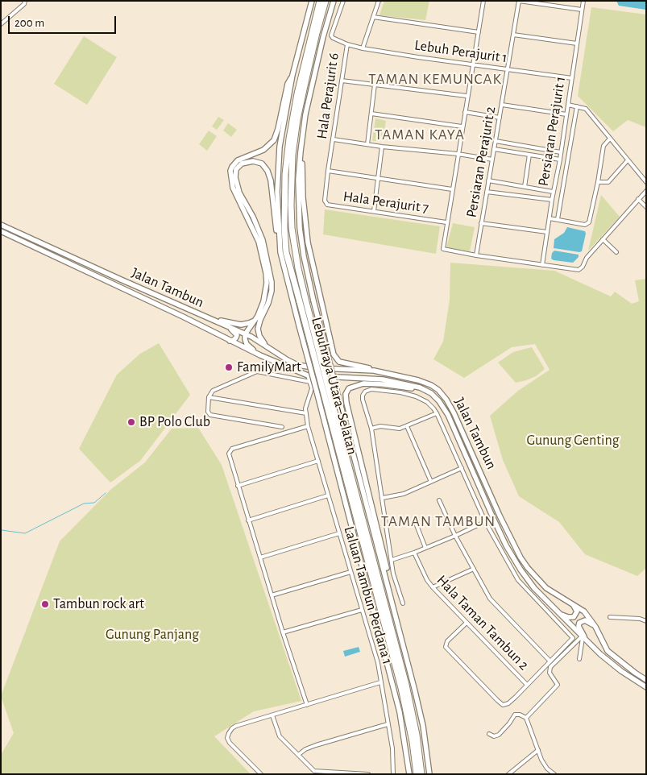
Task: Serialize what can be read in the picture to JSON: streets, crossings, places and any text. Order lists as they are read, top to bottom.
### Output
{
  "streets": {
    "highway": ["Lebuhraya Utara–Selatan"],
    "main road": ["Jalan Tambun"],
    "street": [
      "Lebuh Perajurit 1",
      "Hala Perajurit 6",
      "Persiaran Perajurit 1",
      "Persiaran Perajurit 2",
      "Hala Perajurit 7",
      "Laluan Tambun Perdana 1",
      "Hala Taman Tambun 2"
    ]
  },
  "crossings": [
    ["Lebuh Perajurit 1", "Hala Perajurit 6"],
    ["Lebuh Perajurit 1", "Persiaran Perajurit 1"],
    ["Lebuh Perajurit 1", "Persiaran Perajurit 2"],
    ["Hala Perajurit 6", "Hala Perajurit 7"],
    ["Jalan Tambun", "Laluan Tambun Perdana 1"]
  ],
  "districts": ["TAMAN KEMUNCAK", "TAMAN KAYA", "TAMAN TAMBUN"],
  "parks": ["Gunung Genting", "Gunung Panjang"],
  "places": ["FamilyMart", "BP Polo Club", "Tambun rock art"],
  "scale_bar": "200 m"
}
